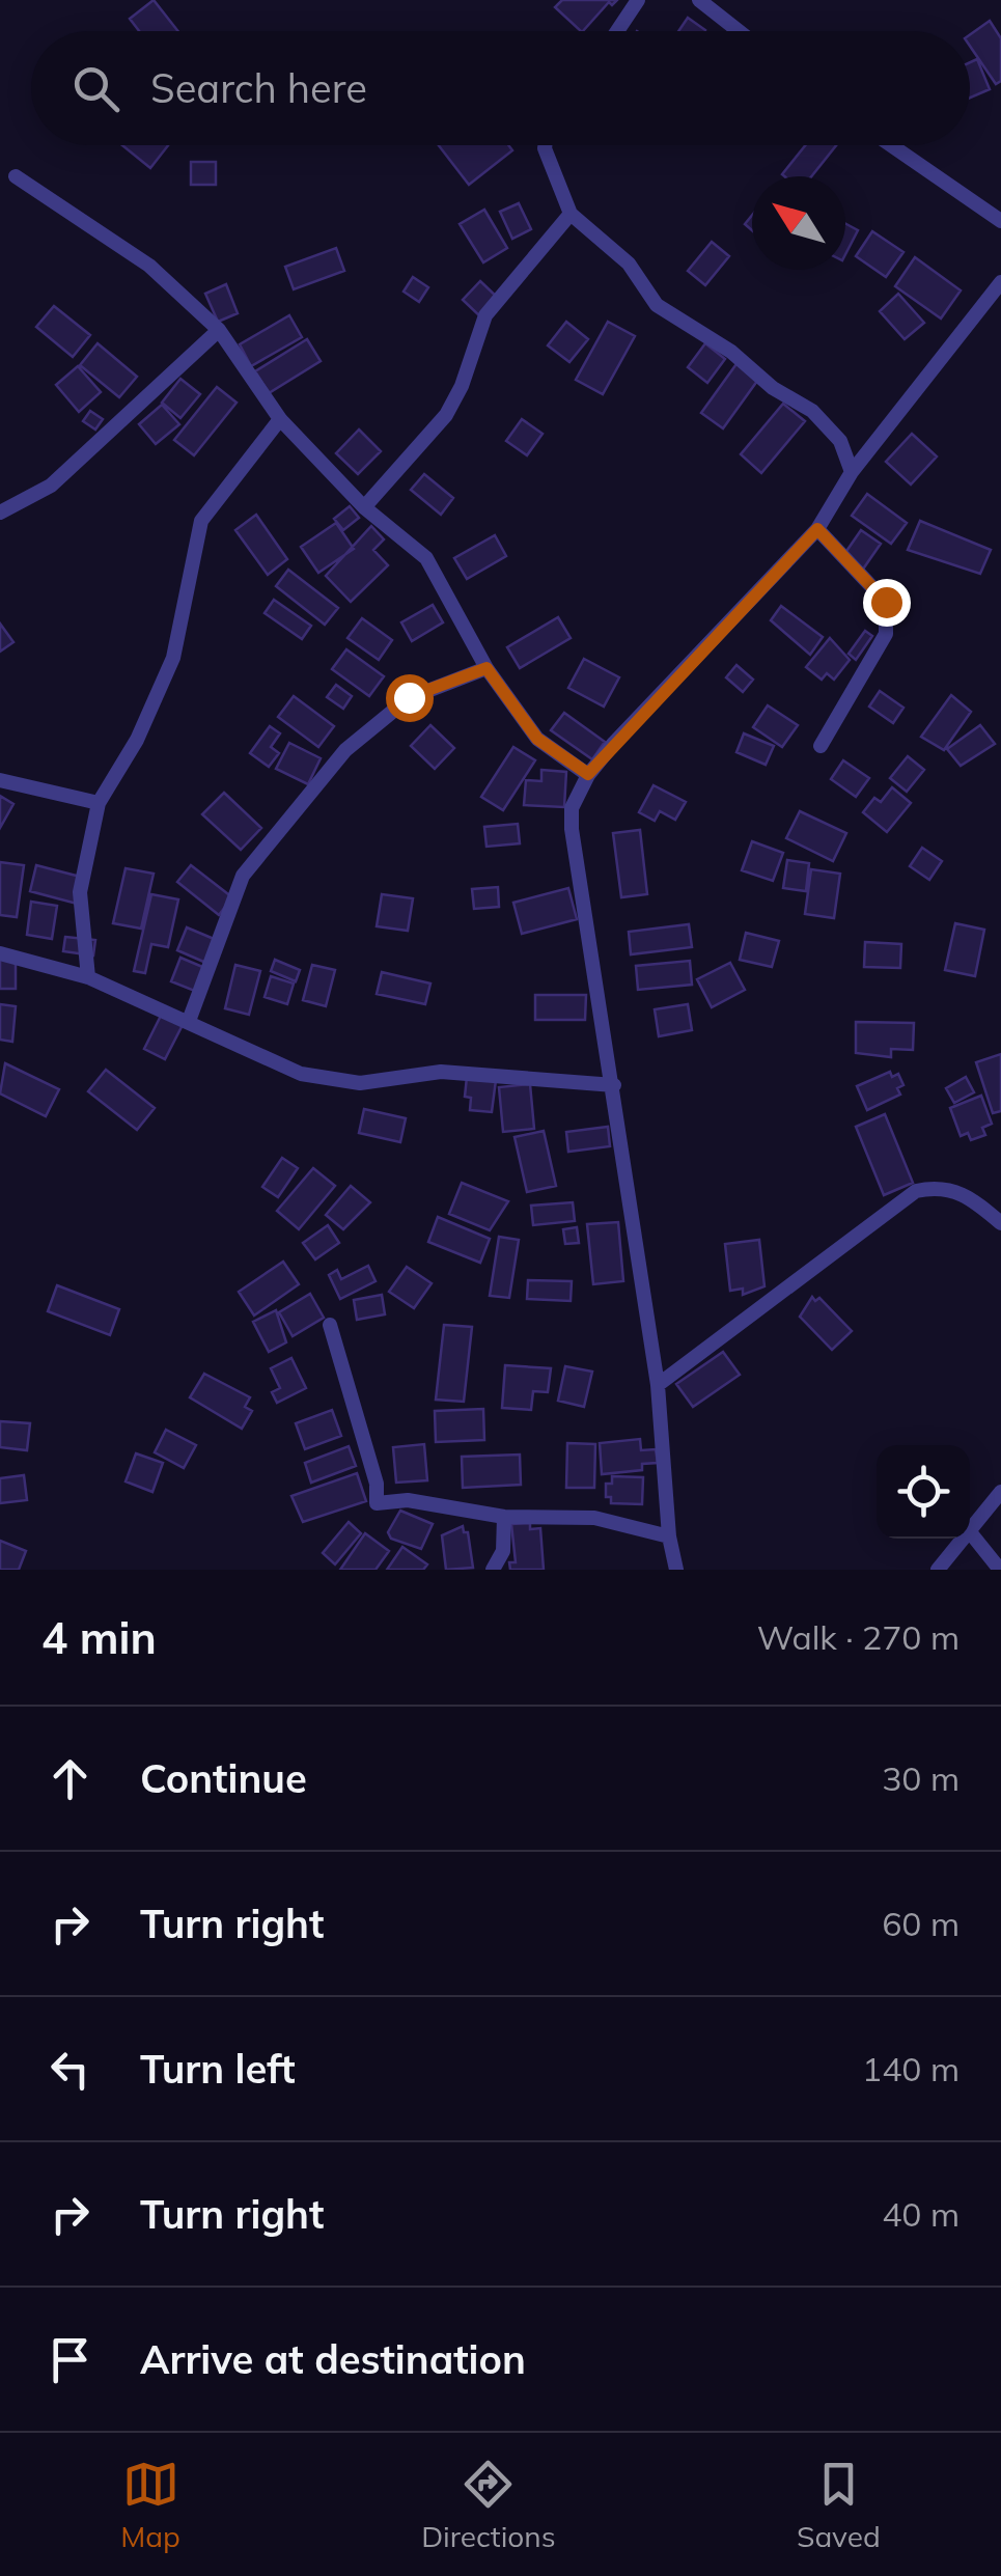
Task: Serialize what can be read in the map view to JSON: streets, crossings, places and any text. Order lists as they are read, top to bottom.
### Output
{
  "north": "top left",
  "page": {
    "search": "Search here",
    "heading": ["4 min", "Walk · 270 m"],
    "list": [
      ["Continue", "30 m"],
      ["Turn right", "60 m"],
      ["Turn left", "140 m"],
      ["Turn right", "40 m"],
      "Arrive at destination"
    ],
    "nav": ["Map", "Directions", "Saved"]
  }
}
